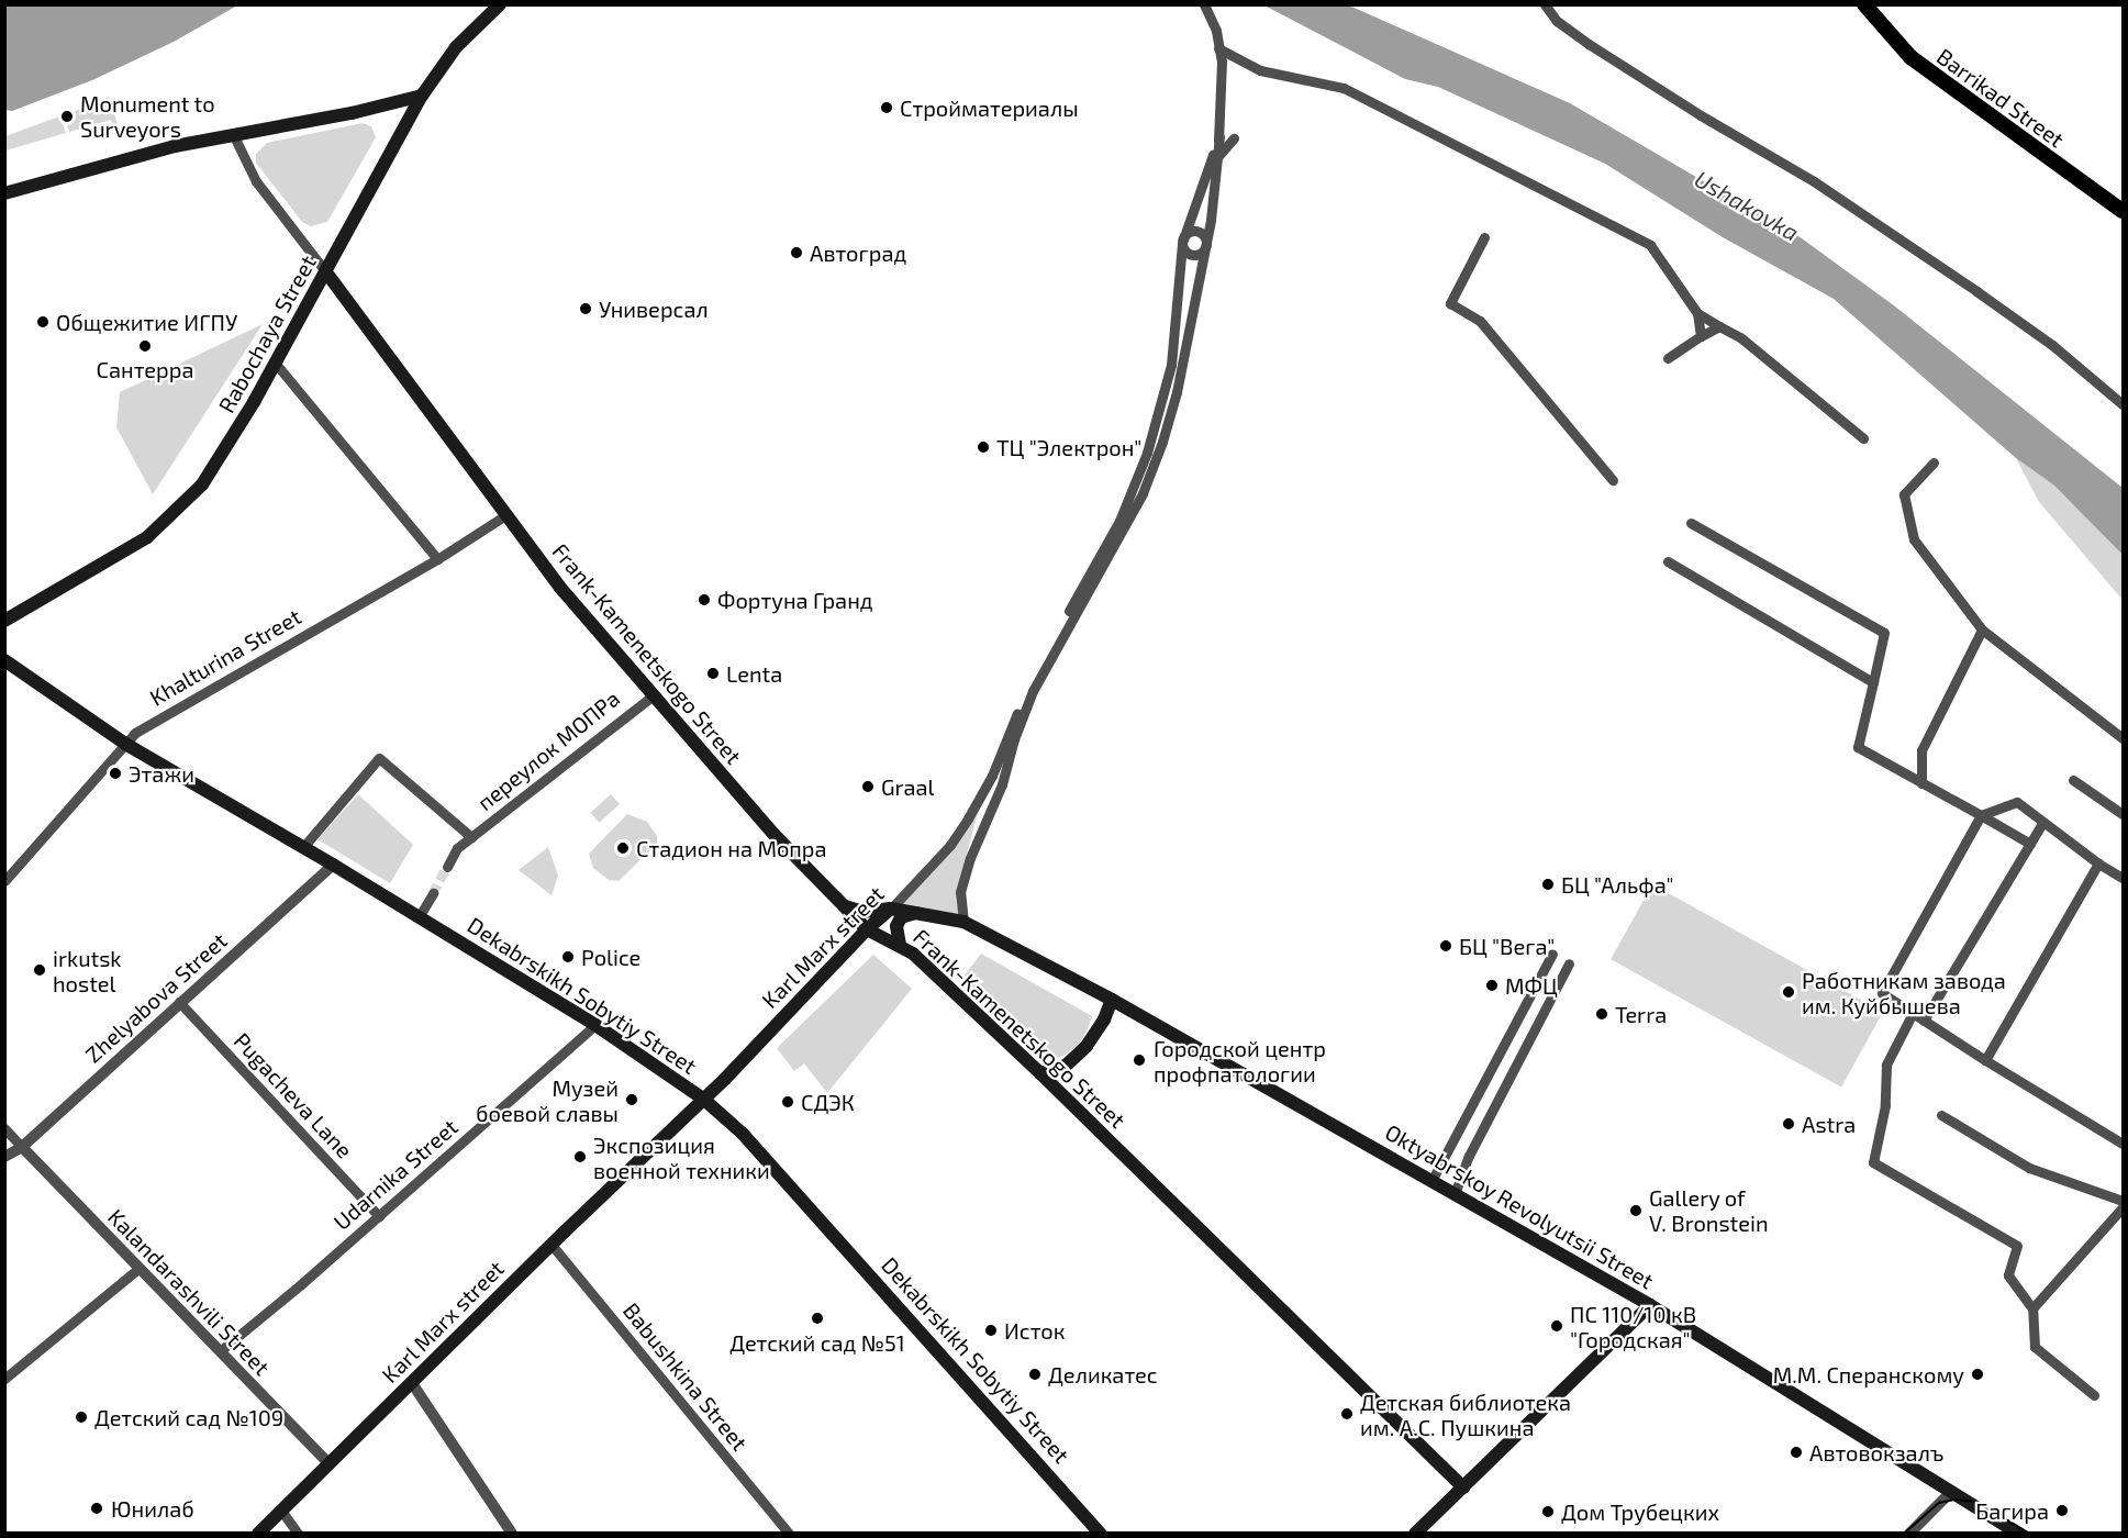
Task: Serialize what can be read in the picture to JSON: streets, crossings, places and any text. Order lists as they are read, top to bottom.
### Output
{
  "streets": {
    "main road": [
      "Barrikad Street",
      "Rabochaya Street",
      "Frank-Kamenetskogo Street",
      "Karl Marx street",
      "Dekabrskikh Sobytiy Street",
      "Oktyabrskoy Revolyutsii Street"
    ],
    "street": [
      "Khalturina Street",
      "переулок МОПРа",
      "Zhelyabova Street",
      "Pugacheva Lane",
      "Udarnika Street",
      "Kalandarashvili Street",
      "Babushkina Street"
    ]
  },
  "crossings": [
    ["Rabochaya Street", "Frank-Kamenetskogo Street"],
    ["Frank-Kamenetskogo Street", "Khalturina Street"],
    ["Frank-Kamenetskogo Street", "переулок МОПРа"],
    ["Frank-Kamenetskogo Street", "Karl Marx street"],
    ["Frank-Kamenetskogo Street", "Oktyabrskoy Revolyutsii Street"],
    ["Khalturina Street", "Dekabrskikh Sobytiy Street"],
    ["переулок МОПРа", "Dekabrskikh Sobytiy Street"],
    ["Karl Marx street", "Dekabrskikh Sobytiy Street"],
    ["Karl Marx street", "Oktyabrskoy Revolyutsii Street"],
    ["Karl Marx street", "Kalandarashvili Street"],
    ["Karl Marx street", "Babushkina Street"],
    ["Dekabrskikh Sobytiy Street", "Zhelyabova Street"],
    ["Dekabrskikh Sobytiy Street", "Udarnika Street"],
    ["Zhelyabova Street", "Pugacheva Lane"],
    ["Zhelyabova Street", "Kalandarashvili Street"],
    ["Pugacheva Lane", "Udarnika Street"],
    ["Udarnika Street", "Kalandarashvili Street"]
  ],
  "water": ["Ushakovka"],
  "places": [
    "Стройматериалы",
    "Monument to Surveyors",
    "Автоград",
    "Универсал",
    "Общежитие ИГПУ",
    "Сантерра",
    "ТЦ \"Электрон\"",
    "Фортуна Гранд",
    "Lenta",
    "Этажи",
    "Graal",
    "Стадион на Мопра",
    "БЦ \"Альфа\"",
    "БЦ \"Вега\"",
    "Police",
    "irkutsk hostel",
    "МФЦ",
    "Работникам завода им. Куйбышева",
    "Terra",
    "Городской центр профпатологии",
    "Музей боевой славы",
    "СДЭК",
    "Astra",
    "Экспозиция военной техники",
    "Gallery of V. Bronstein",
    "Детский сад №51",
    "ПС 110/10 кВ \"Городская\"",
    "Исток",
    "Деликатес",
    "М.М. Сперанскому",
    "Детская библиотека им. А.С. Пушкина",
    "Детский сад №109",
    "Автовокзалъ",
    "Юнилаб",
    "Багира",
    "Дом Трубецких"
  ]
}
